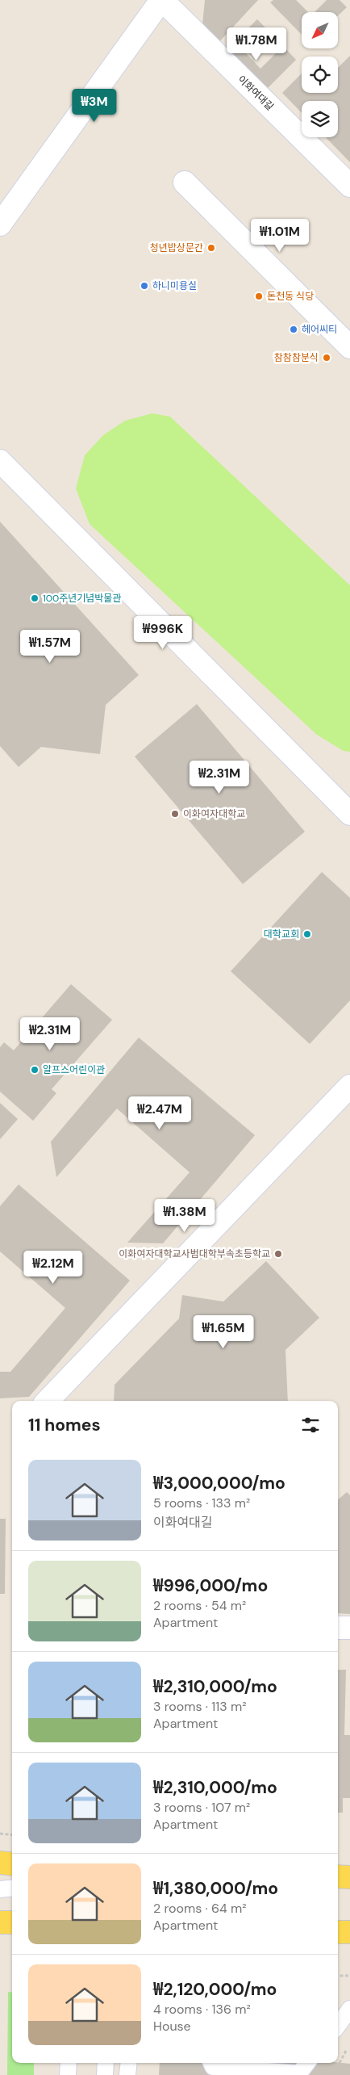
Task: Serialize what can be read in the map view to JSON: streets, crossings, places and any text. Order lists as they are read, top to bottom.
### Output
{
  "streets": {
    "street": ["이화여대길"]
  },
  "places": [
    "청년밥상문간",
    "하니미용실",
    "돈천동 식당",
    "헤어씨티",
    "참참참분식",
    "100주년기념박물관",
    "이화여자대학교",
    "대학교회",
    "알프스어린이관",
    "이화여자대학교사범대학부속초등학교"
  ],
  "north": "bottom left",
  "page": {
    "price": [
      "₩1.78M",
      "₩3M",
      "₩1.01M",
      "₩996K",
      "₩1.57M",
      "₩2.31M",
      "₩2.31M",
      "₩2.47M",
      "₩1.38M",
      "₩2.12M",
      "₩1.65M"
    ],
    "heading": "11 homes",
    "list": [
      {
        "name": "₩3,000,000/mo",
        "note": "5 rooms · 133 m² · 이화여대길"
      },
      {
        "name": "₩996,000/mo",
        "note": "2 rooms · 54 m² · Apartment"
      },
      {
        "name": "₩2,310,000/mo",
        "note": "3 rooms · 113 m² · Apartment"
      },
      {
        "name": "₩2,310,000/mo",
        "note": "3 rooms · 107 m² · Apartment"
      },
      {
        "name": "₩1,380,000/mo",
        "note": "2 rooms · 64 m² · Apartment"
      },
      {
        "name": "₩2,120,000/mo",
        "note": "4 rooms · 136 m² · House"
      }
    ]
  }
}
